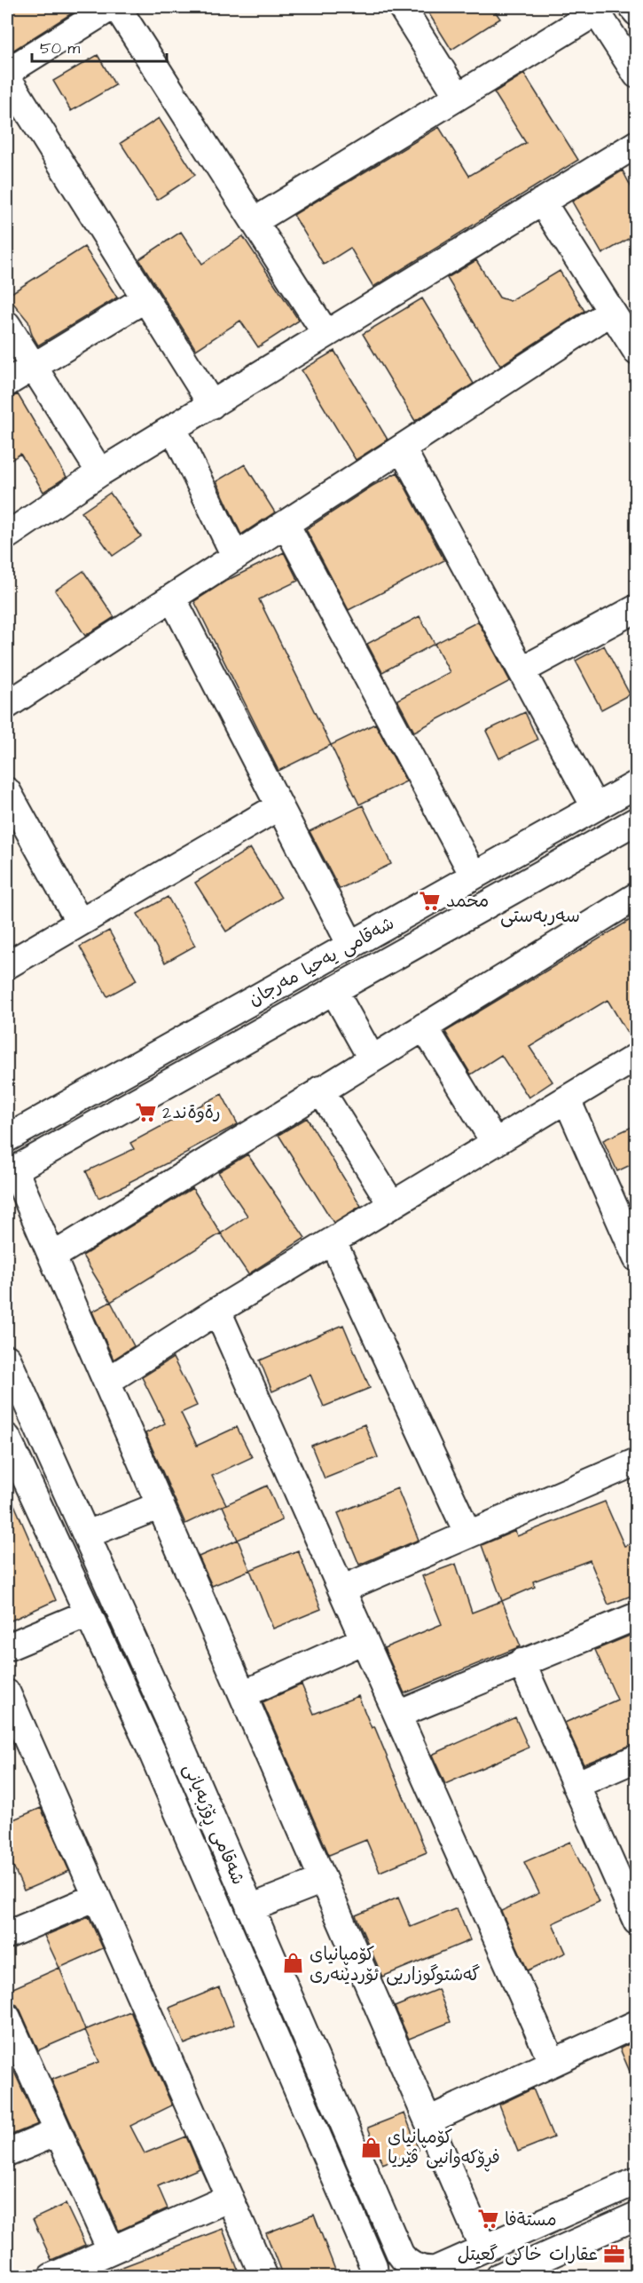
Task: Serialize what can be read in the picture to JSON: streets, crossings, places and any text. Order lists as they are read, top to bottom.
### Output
{
  "streets": {
    "street": ["شەقامی یەحیا مەرجان", "شەقامی ڕۆژبەیانی"]
  },
  "districts": ["سه‌ربه‌ستی"],
  "places": {
    "supermarket": ["محمد", "رةوةند2", "مستةفا"],
    "shop": ["کۆمپانیای گەشتوگوزاریی ئۆردینەری", "کۆمپانیای فڕۆکەوانیی ڤێریا"],
    "office": ["عقارات خاكى گعيتل"]
  },
  "scale_bar": "50 m"
}
